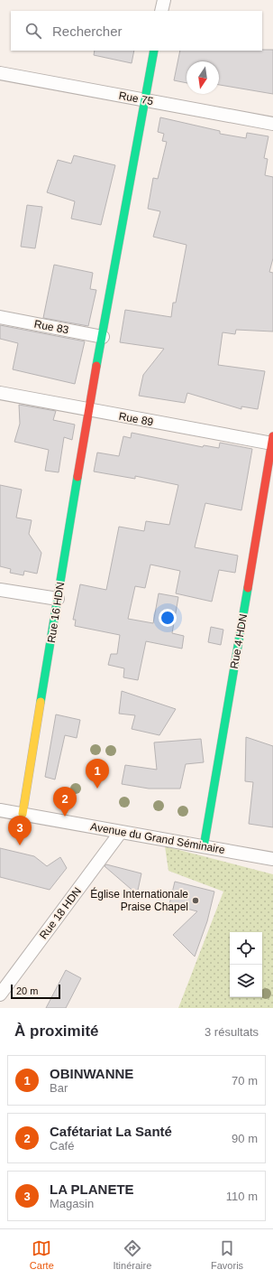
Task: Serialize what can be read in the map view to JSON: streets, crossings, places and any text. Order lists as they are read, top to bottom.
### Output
{
  "streets": {
    "street": [
      "Rue 75",
      "Rue 83",
      "Rue 89",
      "Rue 16 HDN",
      "Rue 4 HDN",
      "Avenue du Grand Séminaire",
      "Rue 18 HDN"
    ]
  },
  "crossings": [
    ["Rue 75", "Rue 16 HDN"],
    ["Rue 83", "Rue 16 HDN"],
    ["Rue 89", "Rue 16 HDN"],
    ["Rue 89", "Rue 4 HDN"],
    ["Rue 16 HDN", "Avenue du Grand Séminaire"],
    ["Rue 4 HDN", "Avenue du Grand Séminaire"],
    ["Avenue du Grand Séminaire", "Rue 18 HDN"]
  ],
  "places": ["Église Internationale Praise Chapel"],
  "scale_bar": "20 m",
  "north": "bottom",
  "page": {
    "search": "Rechercher",
    "pins": ["1", "2", "3"],
    "scale": "20 m",
    "heading": ["À proximité", "3 résultats"],
    "list": [
      {
        "mark": "1",
        "name": "OBINWANNE",
        "note": "Bar",
        "value": "70 m"
      },
      {
        "mark": "2",
        "name": "Cafétariat La Santé",
        "note": "Café",
        "value": "90 m"
      },
      {
        "mark": "3",
        "name": "LA PLANETE",
        "note": "Magasin",
        "value": "110 m"
      }
    ],
    "nav": ["Carte", "Itinéraire", "Favoris"]
  }
}
